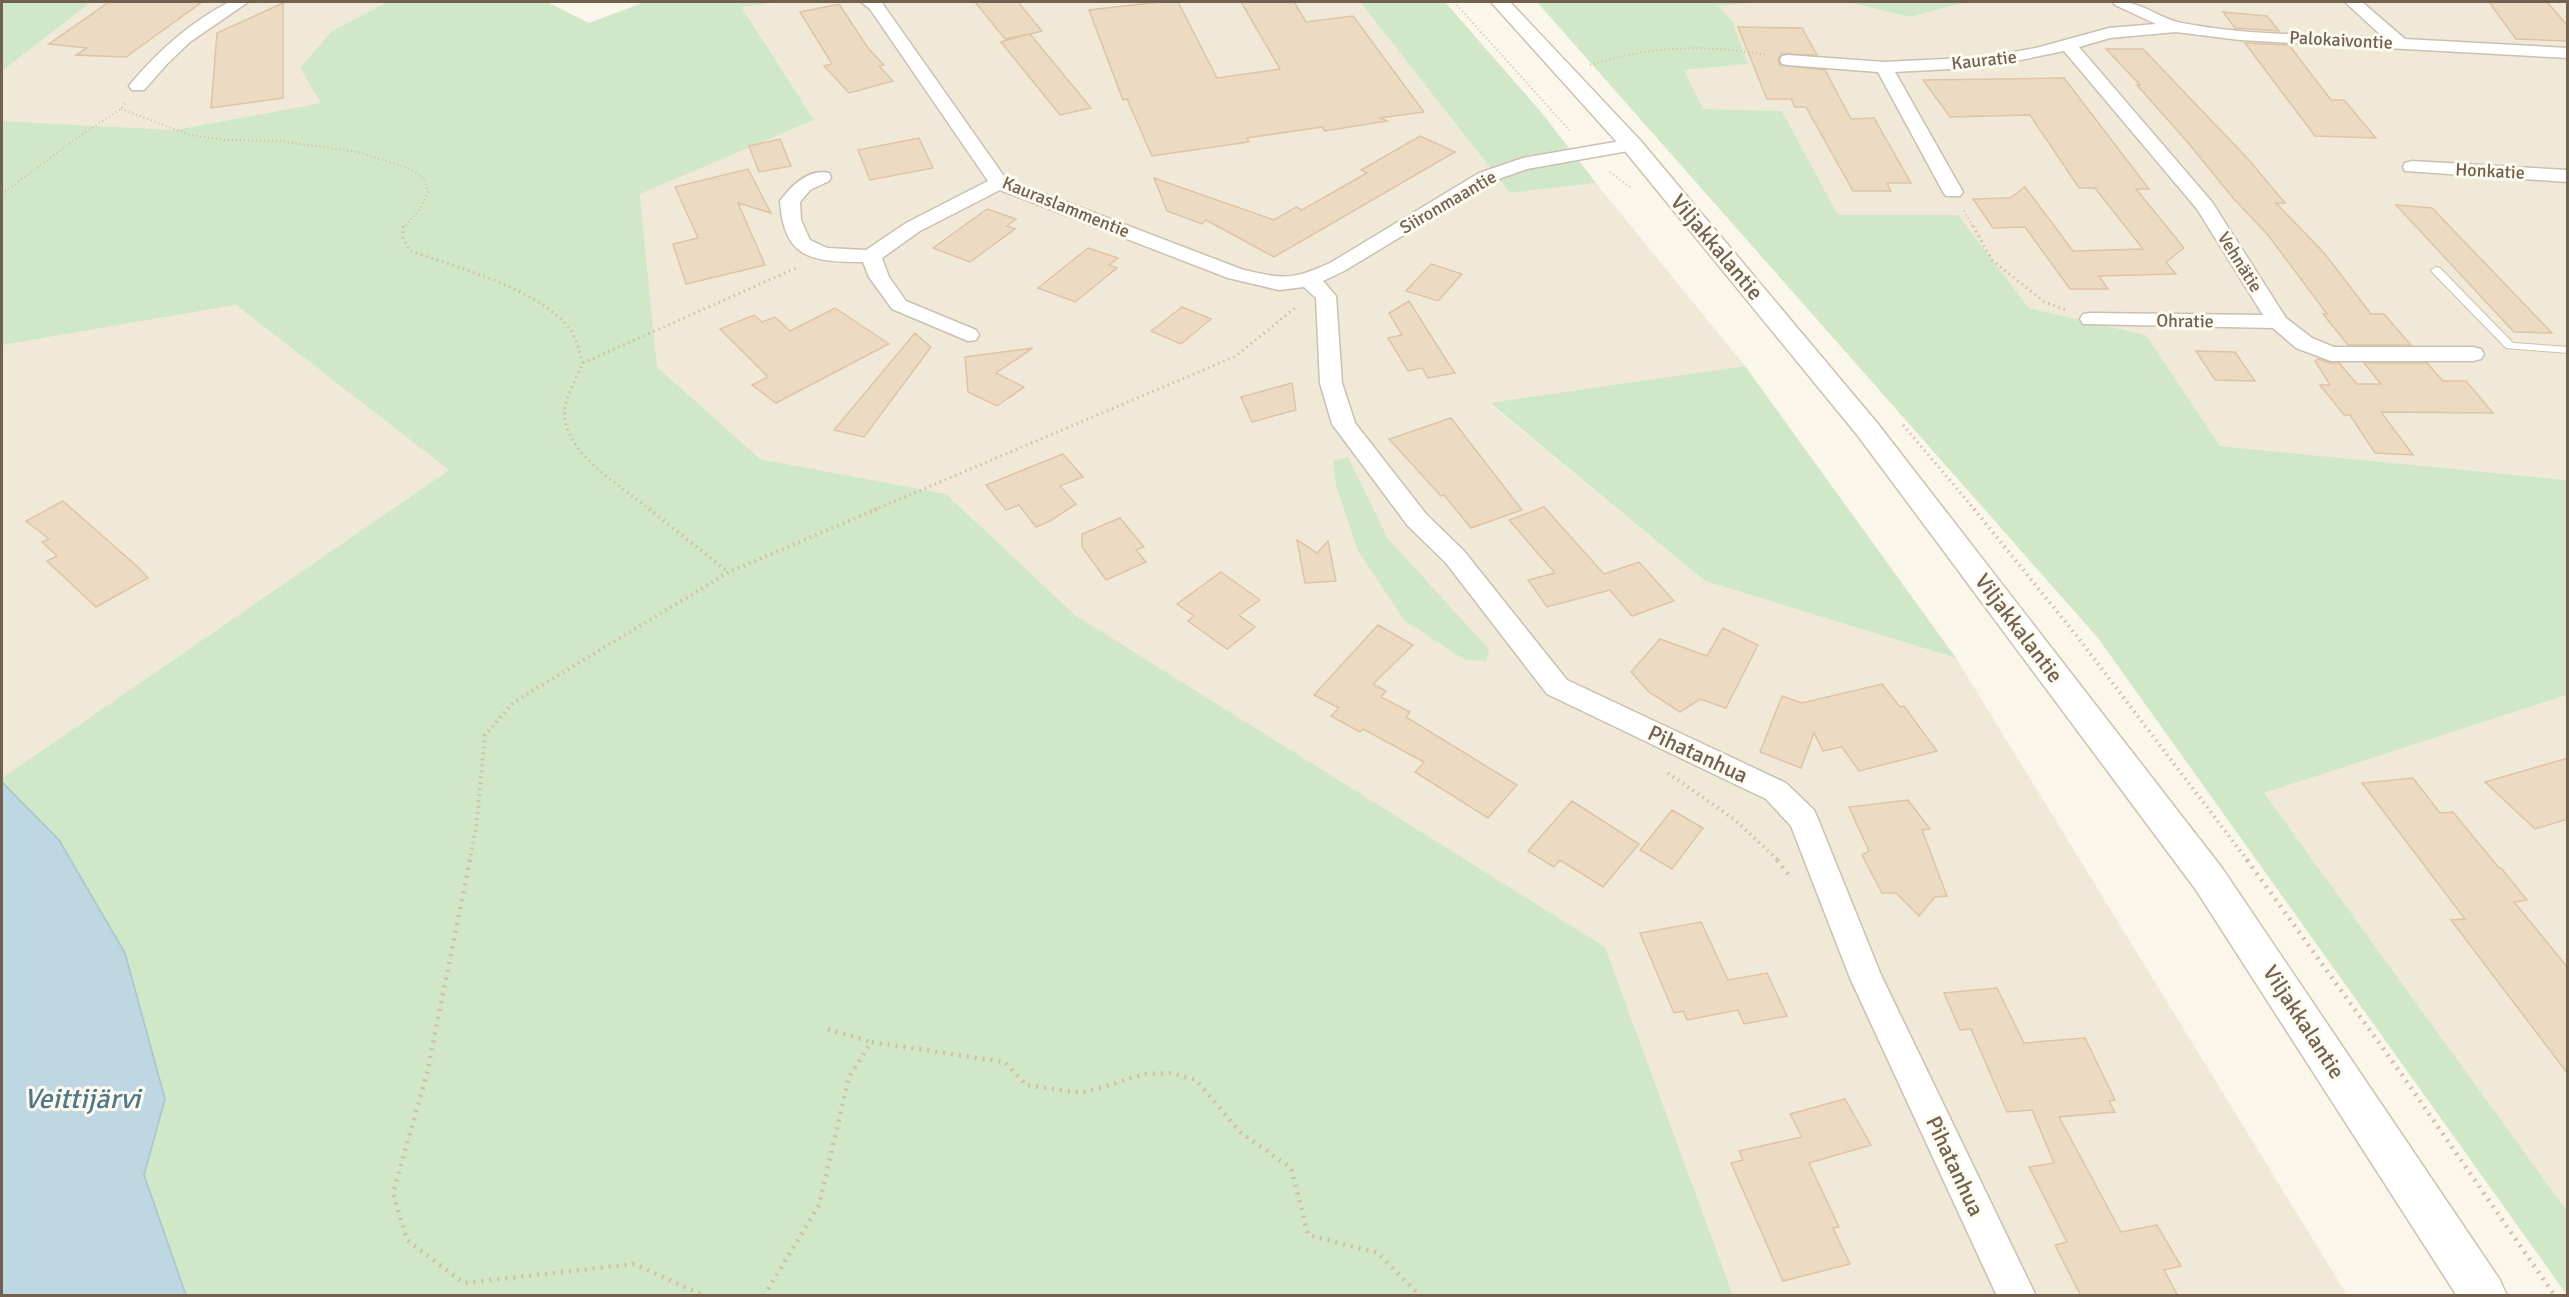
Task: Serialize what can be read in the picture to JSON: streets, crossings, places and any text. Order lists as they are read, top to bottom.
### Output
{
  "streets": {
    "main road": ["Viljakkalantie"],
    "street": [
      "Palokaivontie",
      "Kauratie",
      "Honkatie",
      "Siironmaantie",
      "Kauraslammentie",
      "Vehnätie",
      "Ohratie",
      "Pihatanhua"
    ]
  },
  "crossings": [
    ["Palokaivontie", "Kauratie"],
    ["Kauratie", "Vehnätie"],
    ["Siironmaantie", "Kauraslammentie"],
    ["Siironmaantie", "Viljakkalantie"],
    ["Siironmaantie", "Pihatanhua"],
    ["Kauraslammentie", "Pihatanhua"],
    ["Vehnätie", "Ohratie"]
  ],
  "water": ["Veittijärvi"]
}
